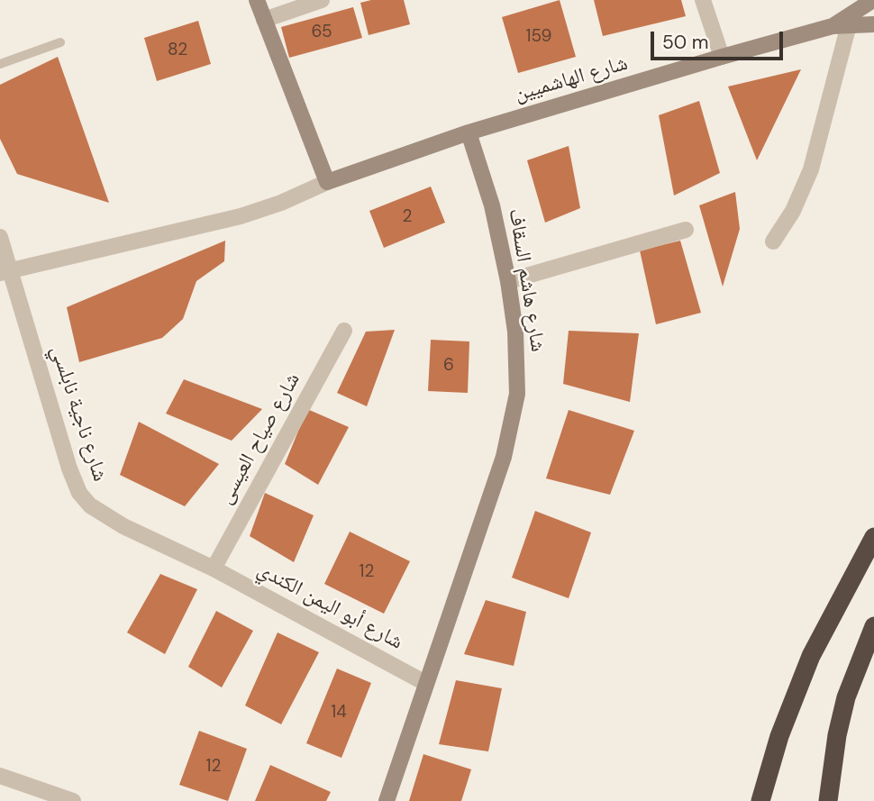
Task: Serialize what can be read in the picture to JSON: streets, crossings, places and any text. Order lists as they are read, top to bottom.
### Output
{
  "streets": {
    "street": [
      "شارع الهاشميين",
      "شارع هاشم السقاف",
      "شارع ناجية نابلسي",
      "شارع صياح العيسى",
      "شارع أبو اليمن الكندي"
    ]
  },
  "crossings": [
    ["شارع الهاشميين", "شارع هاشم السقاف"],
    ["شارع هاشم السقاف", "شارع أبو اليمن الكندي"],
    ["شارع ناجية نابلسي", "شارع صياح العيسى"],
    ["شارع ناجية نابلسي", "شارع أبو اليمن الكندي"],
    ["شارع صياح العيسى", "شارع أبو اليمن الكندي"]
  ],
  "house_numbers": [
    "65",
    "159",
    "82",
    "2",
    "6",
    "12",
    "14",
    "12"
  ],
  "scale_bar": "50 m"
}
